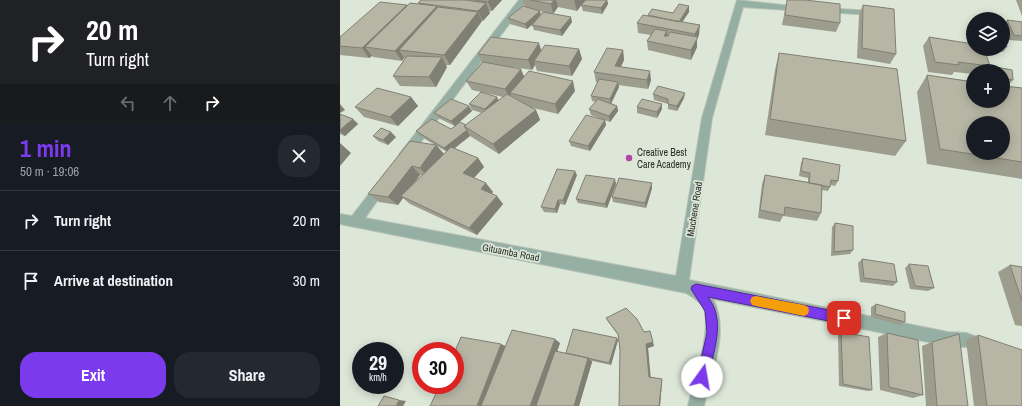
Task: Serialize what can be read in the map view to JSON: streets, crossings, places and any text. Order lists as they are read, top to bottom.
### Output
{
  "streets": {
    "street": ["Muchene Road", "Gituamba Road"]
  },
  "crossings": [
    ["Muchene Road", "Gituamba Road"]
  ],
  "places": ["Creative Best Care Academy"],
  "page": {
    "turn": ["20 m", "Turn right"],
    "map_buttons": ["+", "−"],
    "heading": ["1 min", "50 m · 19:06"],
    "list": [
      {
        "name": "Turn right",
        "value": "20 m"
      },
      {
        "name": "Arrive at destination",
        "value": "30 m"
      }
    ],
    "speed": "29 km/h",
    "limit": "30",
    "buttons": ["Exit", "Share"]
  }
}
